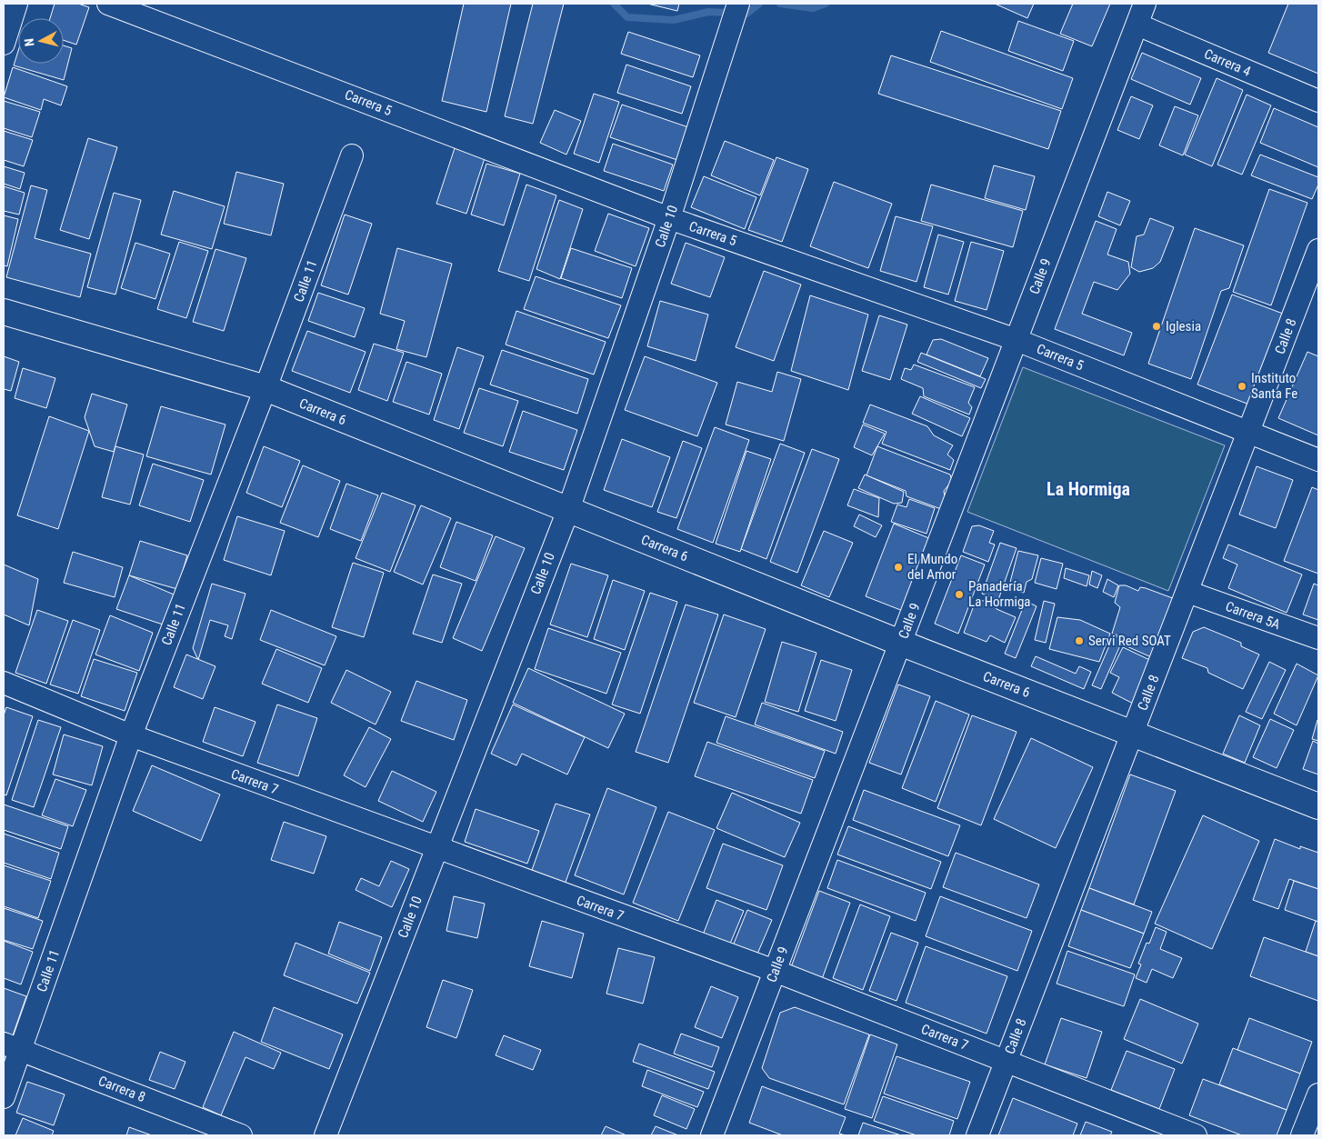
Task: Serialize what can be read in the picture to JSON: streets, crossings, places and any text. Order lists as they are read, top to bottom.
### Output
{
  "streets": {
    "main road": ["Carrera 6"],
    "street": [
      "Carrera 4",
      "Carrera 5",
      "Calle 10",
      "Calle 9",
      "Calle 11",
      "Calle 8",
      "Carrera 5A",
      "Carrera 7",
      "Carrera 8"
    ]
  },
  "crossings": [
    ["Carrera 4", "Calle 9"],
    ["Carrera 5", "Calle 10"],
    ["Carrera 5", "Calle 9"],
    ["Carrera 5", "Calle 8"],
    ["Calle 10", "Carrera 6"],
    ["Calle 10", "Carrera 7"],
    ["Calle 9", "Carrera 6"],
    ["Calle 9", "Carrera 7"],
    ["Calle 11", "Carrera 6"],
    ["Calle 11", "Carrera 7"],
    ["Calle 11", "Carrera 8"],
    ["Calle 8", "Carrera 6"],
    ["Calle 8", "Carrera 5A"],
    ["Calle 8", "Carrera 7"]
  ],
  "districts": ["La Hormiga"],
  "places": [
    "Iglesia",
    "Instituto Santa Fe",
    "El Mundo del Amor",
    "Panadería La Hormiga",
    "Servi Red SOAT"
  ],
  "north": "left"
}
